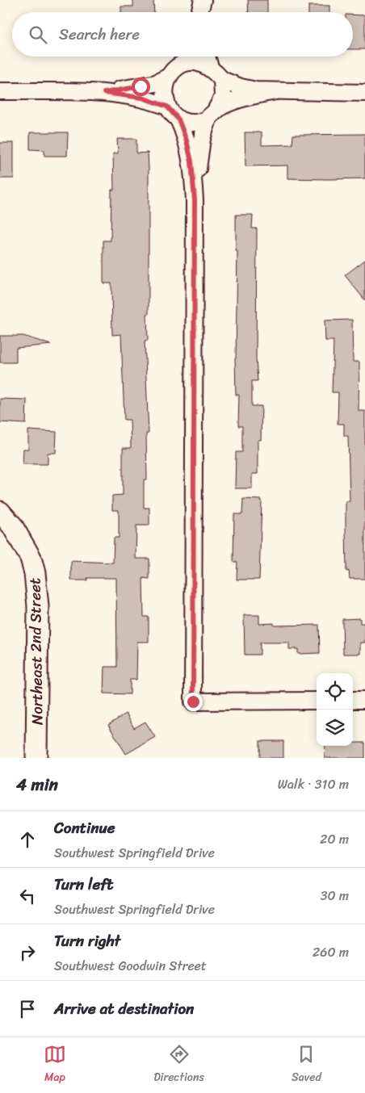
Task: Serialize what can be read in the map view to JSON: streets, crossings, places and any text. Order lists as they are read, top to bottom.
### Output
{
  "streets": {
    "street": ["Northeast 2nd Street"]
  },
  "page": {
    "search": "Search here",
    "heading": ["4 min", "Walk · 310 m"],
    "list": [
      ["Continue", "Southwest Springfield Drive", "20 m"],
      ["Turn left", "Southwest Springfield Drive", "30 m"],
      ["Turn right", "Southwest Goodwin Street", "260 m"],
      "Arrive at destination"
    ],
    "nav": ["Map", "Directions", "Saved"]
  }
}
